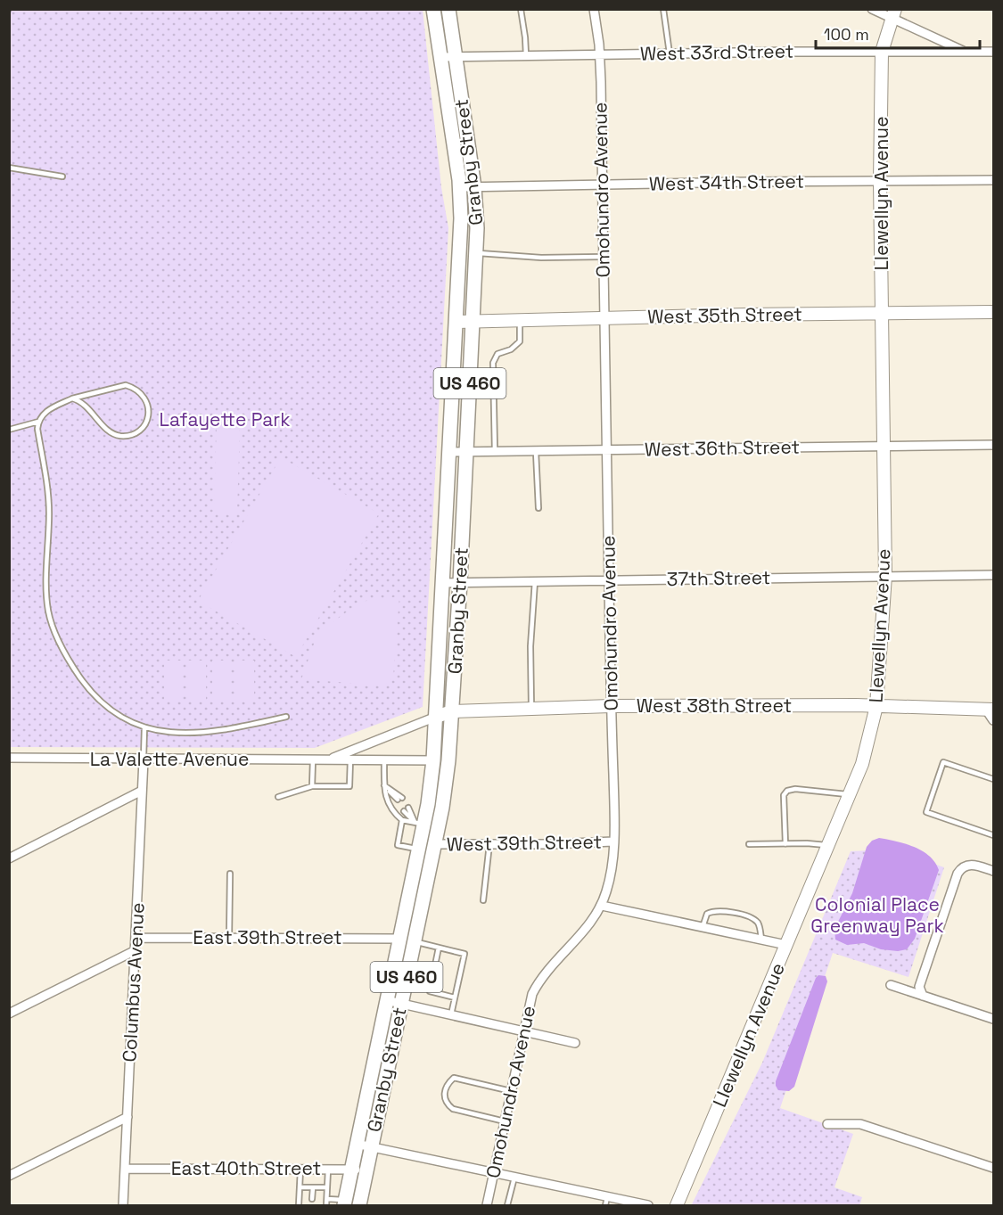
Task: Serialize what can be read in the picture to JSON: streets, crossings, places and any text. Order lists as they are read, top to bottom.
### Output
{
  "streets": {
    "main road": ["Granby Street", "US 460"],
    "street": [
      "West 33rd Street",
      "West 34th Street",
      "Omohundro Avenue",
      "Llewellyn Avenue",
      "West 35th Street",
      "West 36th Street",
      "37th Street",
      "West 38th Street",
      "La Valette Avenue",
      "West 39th Street",
      "East 39th Street",
      "Columbus Avenue",
      "East 40th Street"
    ]
  },
  "crossings": [
    ["West 33rd Street", "Granby Street"],
    ["West 33rd Street", "Omohundro Avenue"],
    ["West 33rd Street", "Llewellyn Avenue"],
    ["Granby Street", "West 34th Street"],
    ["Granby Street", "West 35th Street"],
    ["Granby Street", "West 36th Street"],
    ["Granby Street", "37th Street"],
    ["Granby Street", "West 38th Street"],
    ["Granby Street", "La Valette Avenue"],
    ["Granby Street", "West 39th Street"],
    ["Granby Street", "East 39th Street"],
    ["Granby Street", "East 40th Street"],
    ["West 34th Street", "Omohundro Avenue"],
    ["West 34th Street", "Llewellyn Avenue"],
    ["Omohundro Avenue", "West 35th Street"],
    ["Omohundro Avenue", "West 36th Street"],
    ["Omohundro Avenue", "37th Street"],
    ["Omohundro Avenue", "West 38th Street"],
    ["Omohundro Avenue", "West 39th Street"],
    ["Llewellyn Avenue", "West 35th Street"],
    ["Llewellyn Avenue", "West 36th Street"],
    ["Llewellyn Avenue", "37th Street"],
    ["Llewellyn Avenue", "West 38th Street"],
    ["West 38th Street", "La Valette Avenue"],
    ["La Valette Avenue", "Columbus Avenue"],
    ["East 39th Street", "Columbus Avenue"],
    ["Columbus Avenue", "East 40th Street"]
  ],
  "parks": ["Lafayette Park", "Colonial Place Greenway Park"],
  "scale_bar": "100 m"
}
